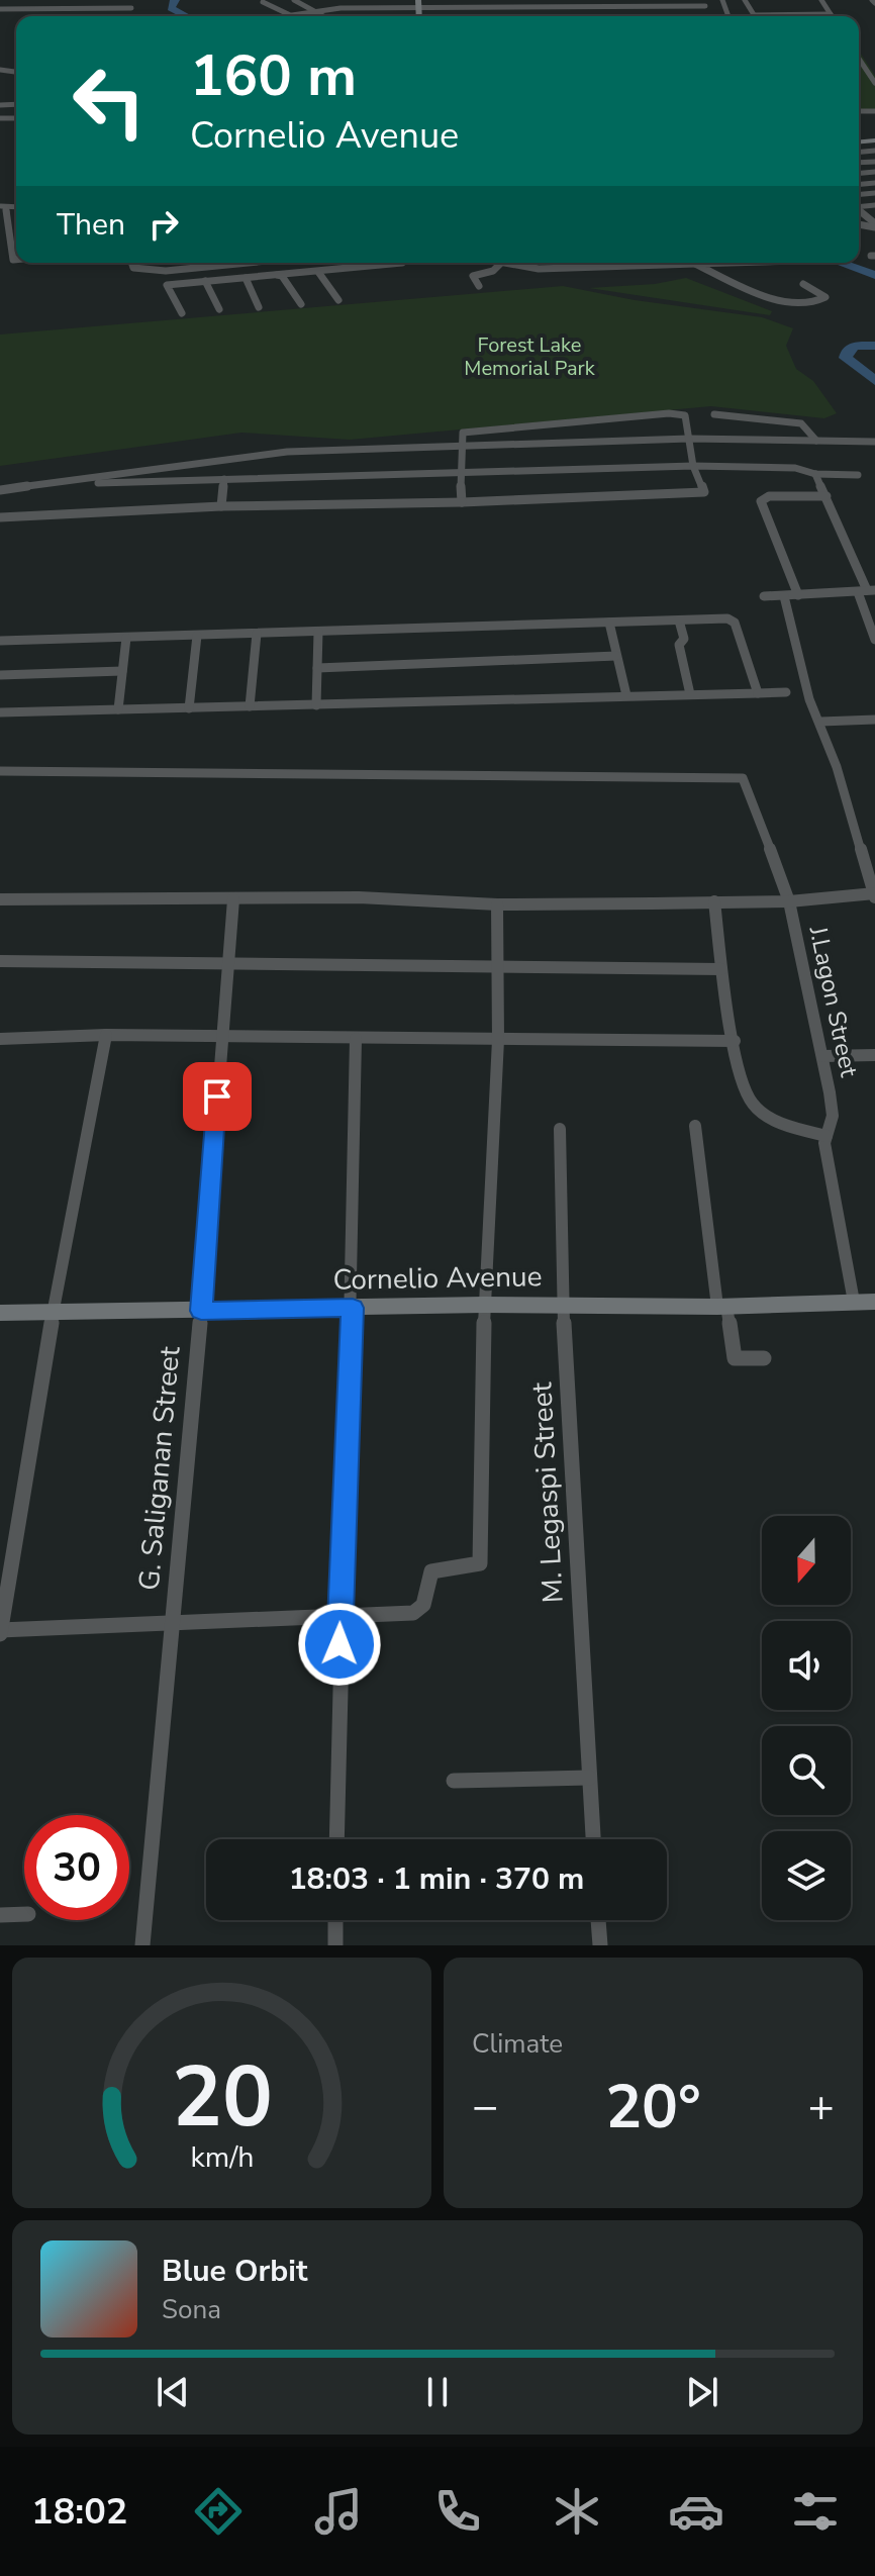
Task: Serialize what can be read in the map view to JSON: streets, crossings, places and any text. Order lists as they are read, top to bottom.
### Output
{
  "streets": {
    "street": [
      "J.Lagon Street",
      "Cornelio Avenue",
      "G. Saliganan Street",
      "M. Legaspi Street"
    ]
  },
  "crossings": [
    ["J.Lagon Street", "Cornelio Avenue"],
    ["Cornelio Avenue", "G. Saliganan Street"],
    ["Cornelio Avenue", "M. Legaspi Street"]
  ],
  "parks": ["Forest Lake Memorial Park"],
  "north": "bottom",
  "page": {
    "turn": ["160 m", "Cornelio Avenue"],
    "then": "Then",
    "limit": "30",
    "trip": "18:03 · 1 min · 370 m",
    "tile": "Climate",
    "heat": ["−", "20°", "+"],
    "song": ["Blue Orbit", "Sona"],
    "tabs": "18:02",
    "gauge": ["20", "km/h"]
  }
}
